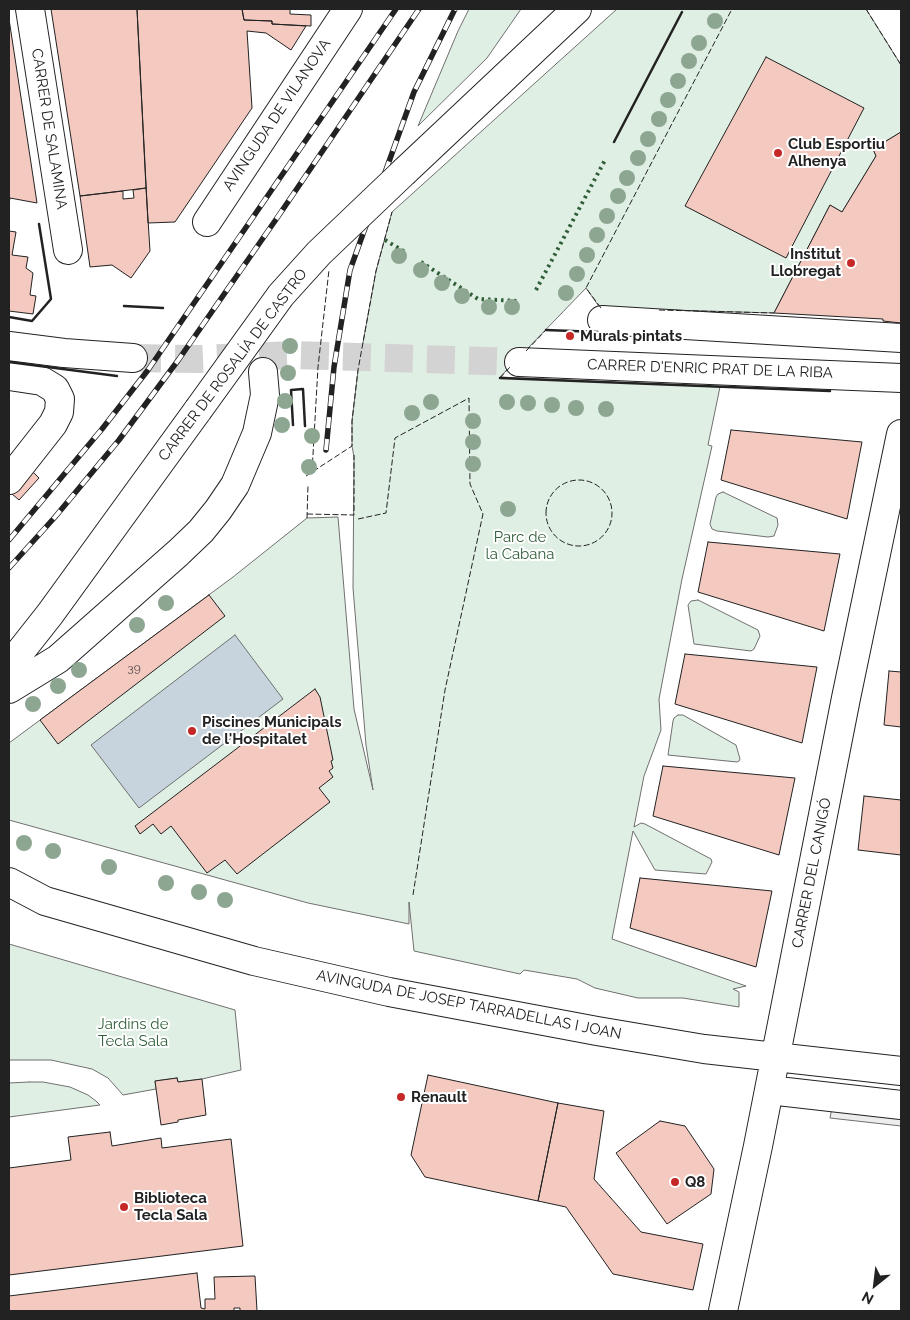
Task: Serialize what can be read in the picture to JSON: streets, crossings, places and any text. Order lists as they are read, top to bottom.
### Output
{
  "streets": {
    "street": [
      "AVINGUDA DE VILANOVA",
      "CARRER DE SALAMINA",
      "CARRER DE ROSALÍA DE CASTRO",
      "CARRER D'ENRIC PRAT DE LA RIBA",
      "CARRER DEL CANIGÓ",
      "AVINGUDA DE JOSEP TARRADELLAS I JOAN"
    ]
  },
  "crossings": [
    ["CARRER DEL CANIGÓ", "AVINGUDA DE JOSEP TARRADELLAS I JOAN"]
  ],
  "parks": ["Parc de la Cabana", "Jardins de Tecla Sala"],
  "places": [
    "Club Esportiu Alhenya",
    "Institut Llobregat",
    "Murals pintats",
    "Piscines Municipals de l'Hospitalet",
    "Renault",
    "Q8",
    "Biblioteca Tecla Sala"
  ],
  "house_numbers": ["39"],
  "north": "bottom left"
}
